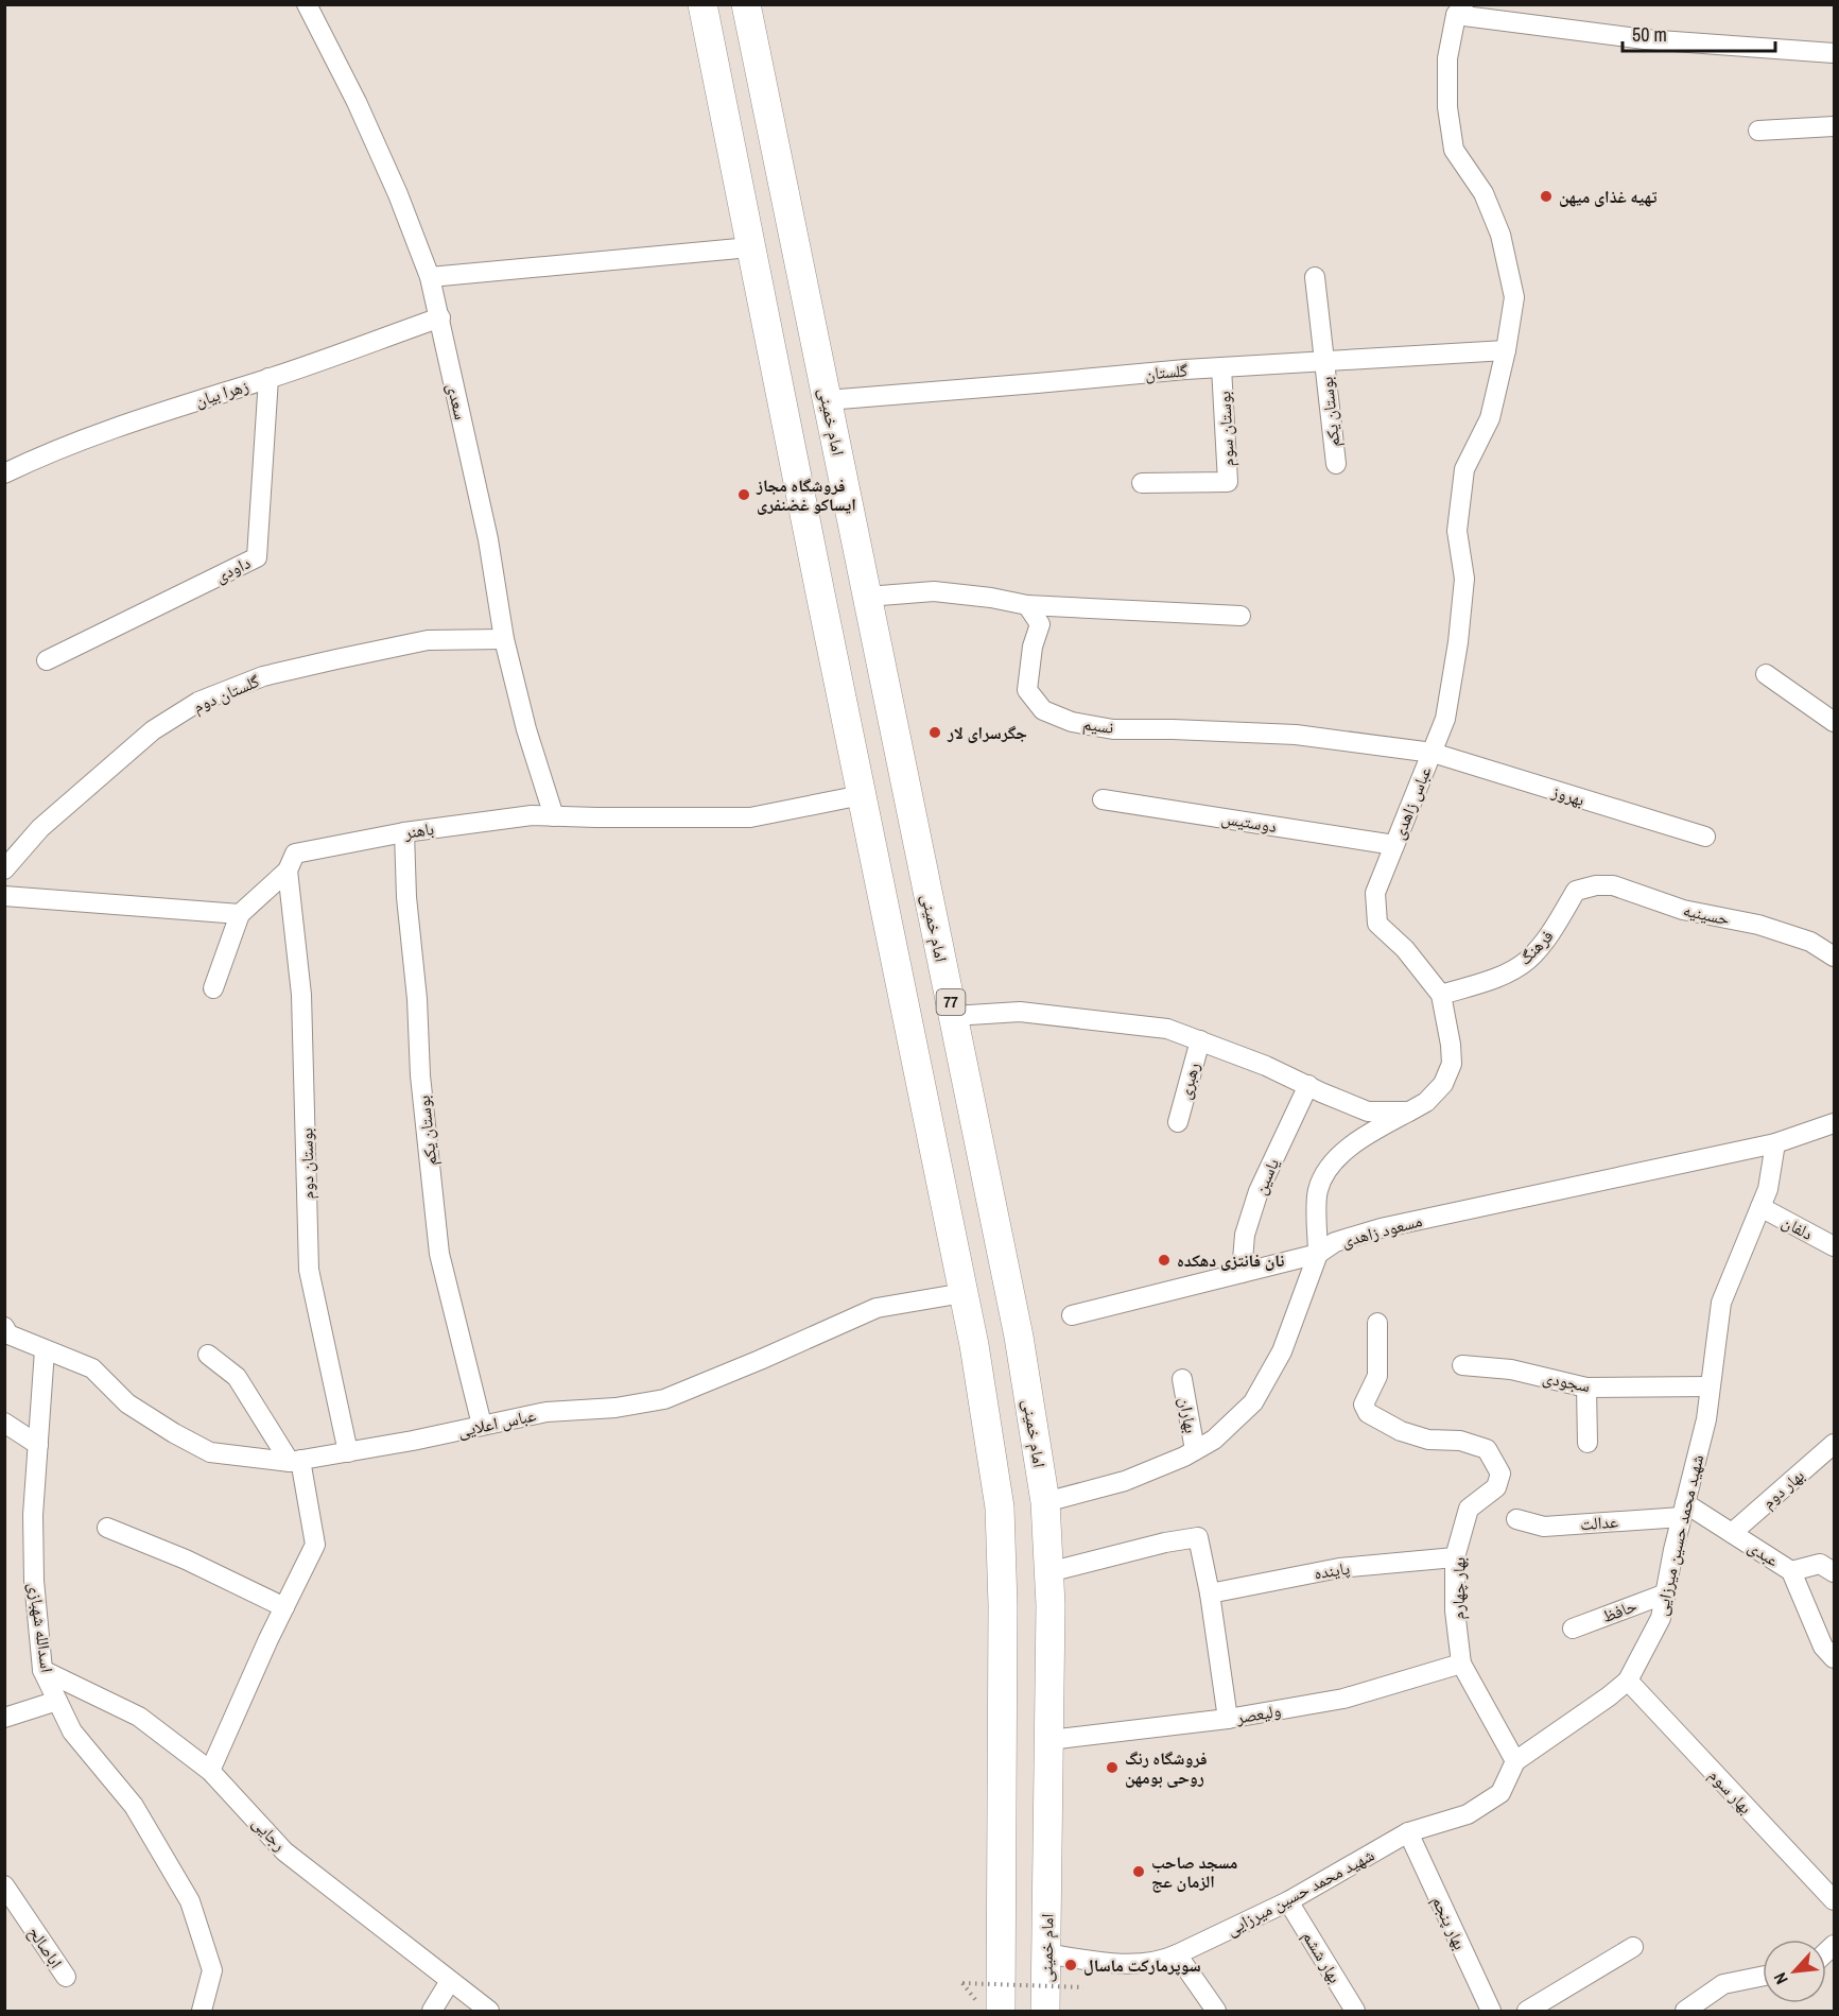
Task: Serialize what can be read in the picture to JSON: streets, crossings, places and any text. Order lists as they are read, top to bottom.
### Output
{
  "streets": {
    "highway": ["امام خمینی", "77"],
    "street": [
      "گلستان",
      "زهرا بیان",
      "سعدی",
      "بوستان یکم",
      "بوستان سوم",
      "داودی",
      "گلستان دوم",
      "نسیم",
      "بهروز",
      "عباس زاهدی",
      "دوستیس",
      "باهنر",
      "حسینیه",
      "فرهنگ",
      "رهبری",
      "بوستان دوم",
      "یاسین",
      "دلفان",
      "مسعود زاهدی",
      "سجودی",
      "بهاران",
      "عباس اعلایی",
      "بهار دوم",
      "عدالت",
      "شهید محمد حسین میرزایی",
      "عبدی",
      "پاینده",
      "بهار چهارم",
      "حافظ",
      "اسدالله شهبازی",
      "ولیعصر",
      "بهار سوم",
      "رجایی",
      "بهار پنجم",
      "اباصالح",
      "بهار ششم"
    ]
  },
  "crossings": [
    ["گلستان", "بوستان یکم"],
    ["گلستان", "امام خمینی"],
    ["گلستان", "بوستان سوم"],
    ["گلستان", "عباس زاهدی"],
    ["زهرا بیان", "سعدی"],
    ["زهرا بیان", "داودی"],
    ["سعدی", "گلستان دوم"],
    ["سعدی", "باهنر"],
    ["بوستان یکم", "باهنر"],
    ["بوستان یکم", "عباس اعلایی"],
    ["امام خمینی", "شهید محمد حسین میرزایی"],
    ["امام خمینی", "ولیعصر"],
    ["نسیم", "بهروز"],
    ["نسیم", "عباس زاهدی"],
    ["بهروز", "عباس زاهدی"],
    ["عباس زاهدی", "دوستیس"],
    ["عباس زاهدی", "فرهنگ"],
    ["عباس زاهدی", "مسعود زاهدی"],
    ["باهنر", "بوستان دوم"],
    ["حسینیه", "فرهنگ"],
    ["بوستان دوم", "عباس اعلایی"],
    ["یاسین", "مسعود زاهدی"],
    ["دلفان", "شهید محمد حسین میرزایی"],
    ["مسعود زاهدی", "شهید محمد حسین میرزایی"],
    ["سجودی", "شهید محمد حسین میرزایی"],
    ["عباس اعلایی", "اسدالله شهبازی"],
    ["بهار دوم", "عبدی"],
    ["عدالت", "شهید محمد حسین میرزایی"],
    ["عدالت", "عبدی"],
    ["شهید محمد حسین میرزایی", "عبدی"],
    ["شهید محمد حسین میرزایی", "بهار چهارم"],
    ["شهید محمد حسین میرزایی", "حافظ"],
    ["شهید محمد حسین میرزایی", "بهار سوم"],
    ["شهید محمد حسین میرزایی", "بهار پنجم"],
    ["شهید محمد حسین میرزایی", "بهار ششم"],
    ["پاینده", "بهار چهارم"],
    ["بهار چهارم", "ولیعصر"],
    ["اسدالله شهبازی", "رجایی"]
  ],
  "places": [
    "تهیه غذای میهن",
    "فروشگاه مجاز ایساکو غضنفری",
    "جگرسرای لار",
    "نان فانتزی دهکده",
    "فروشگاه رنگ روحی بومهن",
    "مسجد صاحب الزمان عج",
    "سوپرمارکت ماسال"
  ],
  "scale_bar": "50 m",
  "north": "bottom left"
}
